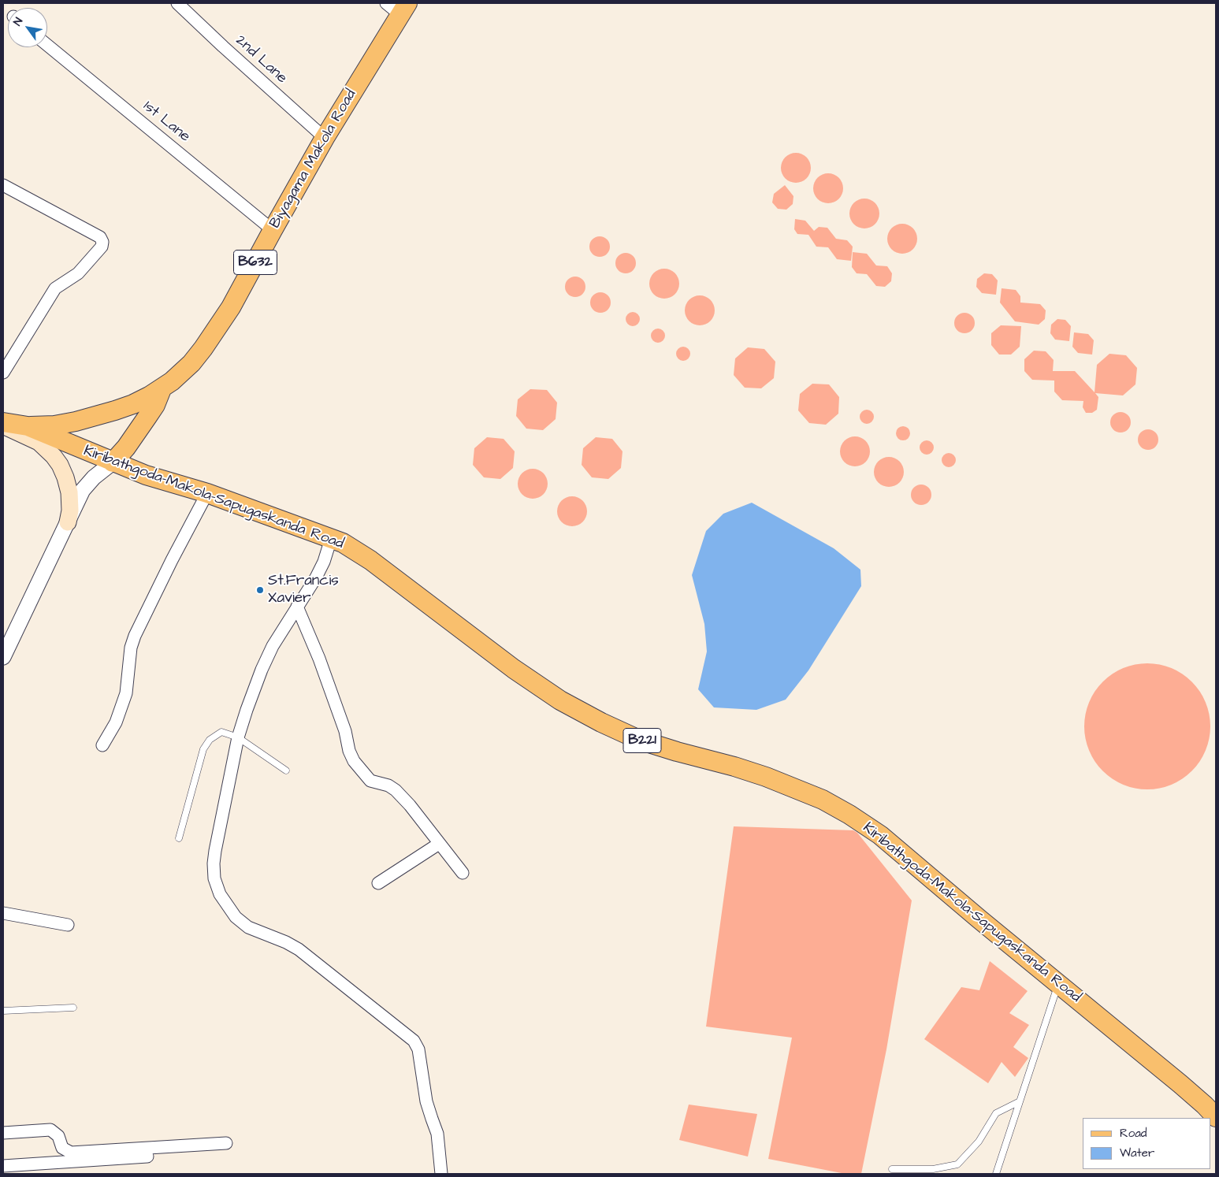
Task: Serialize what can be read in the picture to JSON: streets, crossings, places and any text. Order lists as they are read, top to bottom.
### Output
{
  "streets": {
    "main road": [
      "Biyagama Makola Road",
      "B632",
      "Kiribathgoda-Makola-Sapugaskanda Road",
      "B221"
    ],
    "street": ["2nd Lane", "1st Lane"]
  },
  "crossings": [
    ["2nd Lane", "Biyagama Makola Road"],
    ["1st Lane", "Biyagama Makola Road"],
    ["Biyagama Makola Road", "Kiribathgoda-Makola-Sapugaskanda Road"]
  ],
  "places": ["St.Francis Xavier"],
  "legend": ["Road", "Water"],
  "north": "top left"
}
